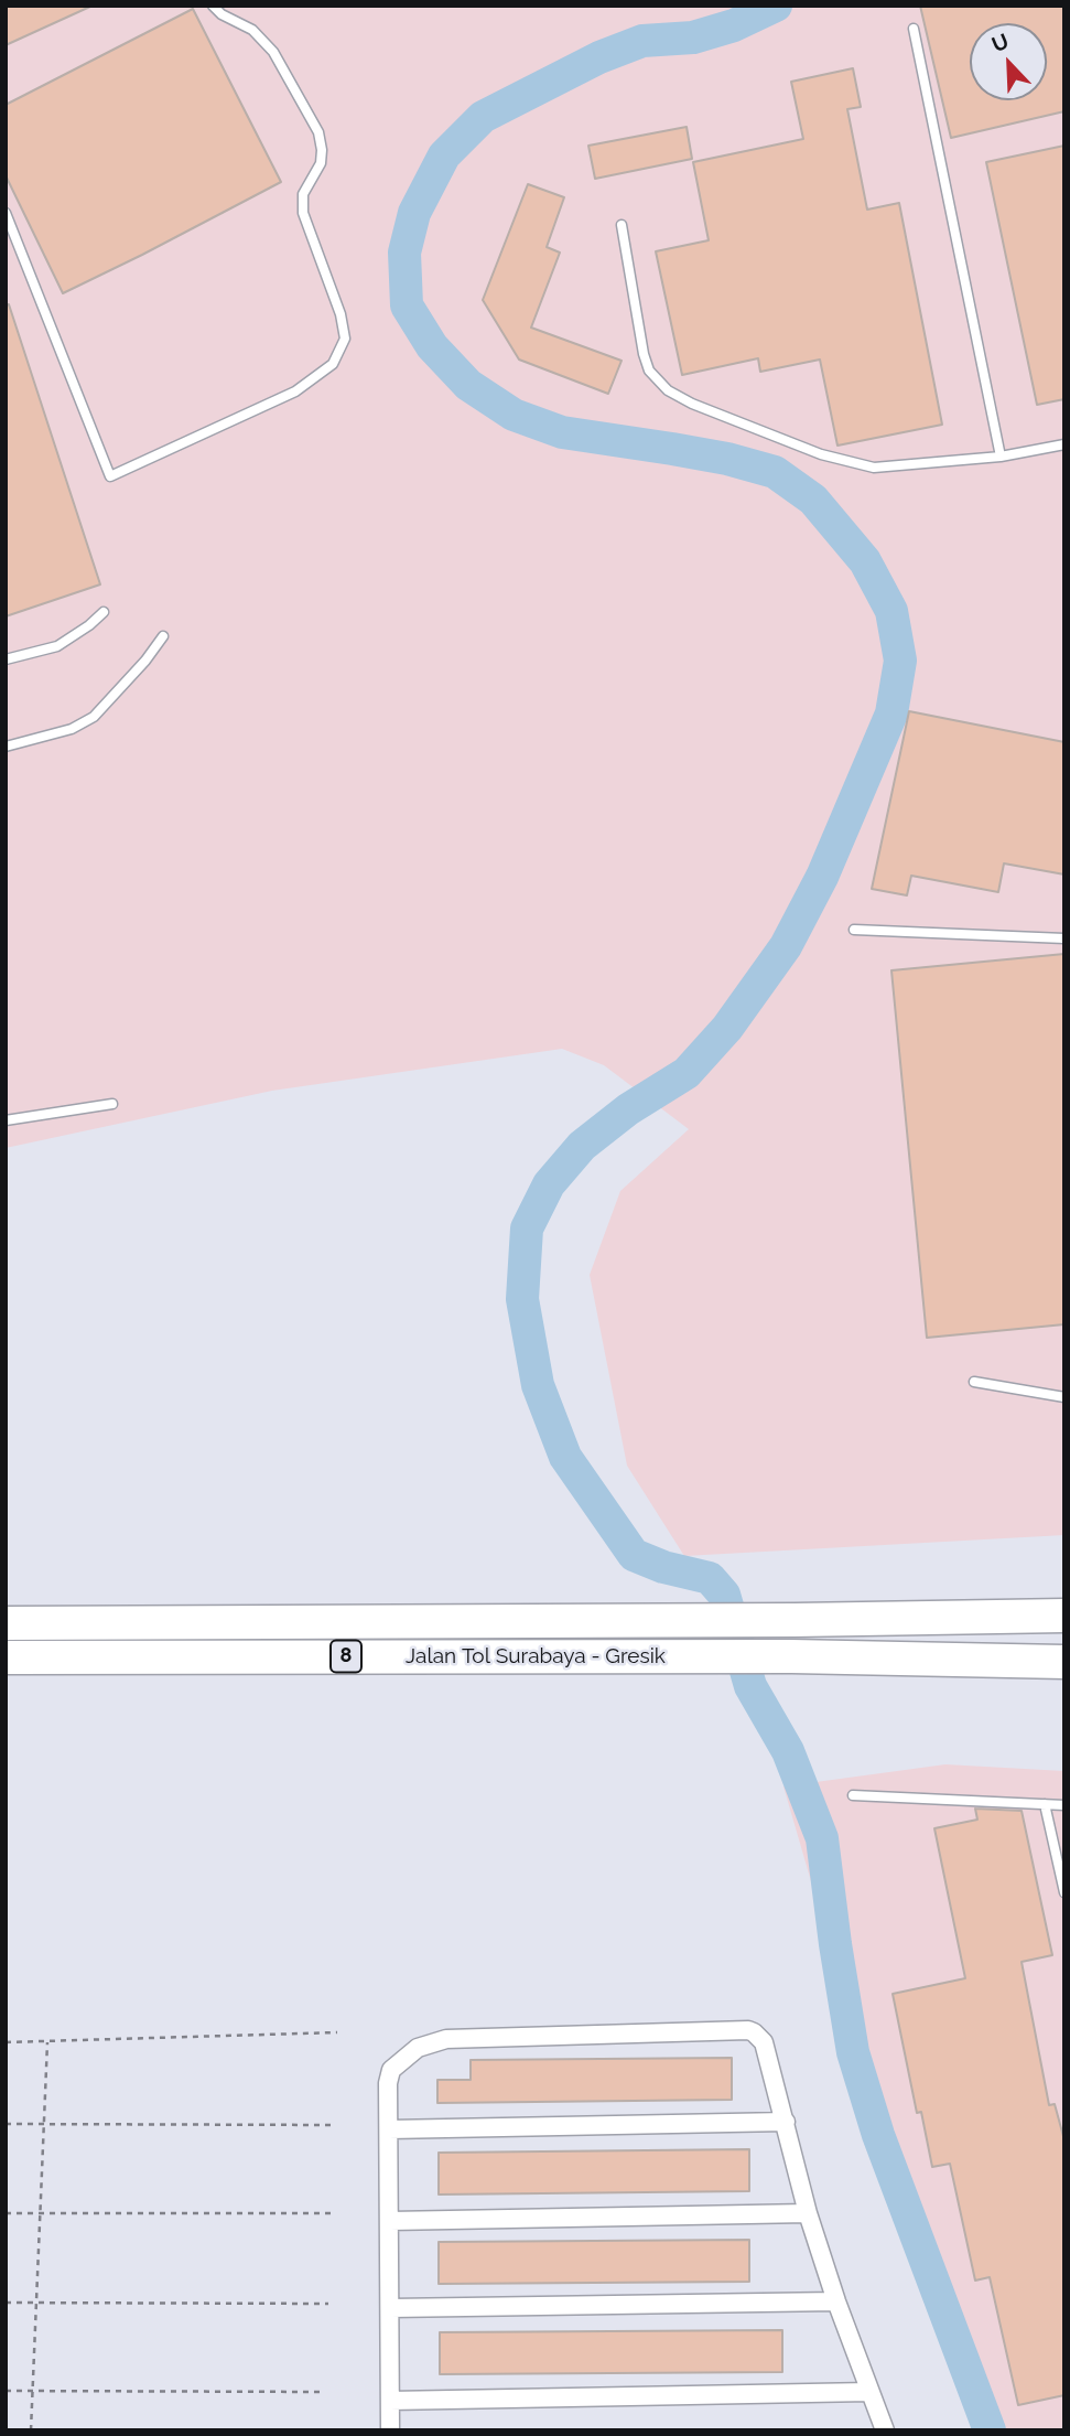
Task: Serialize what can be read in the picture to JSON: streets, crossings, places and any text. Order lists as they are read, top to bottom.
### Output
{
  "streets": {
    "highway": ["8", "Jalan Tol Surabaya - Gresik"]
  },
  "north": "top left"
}
